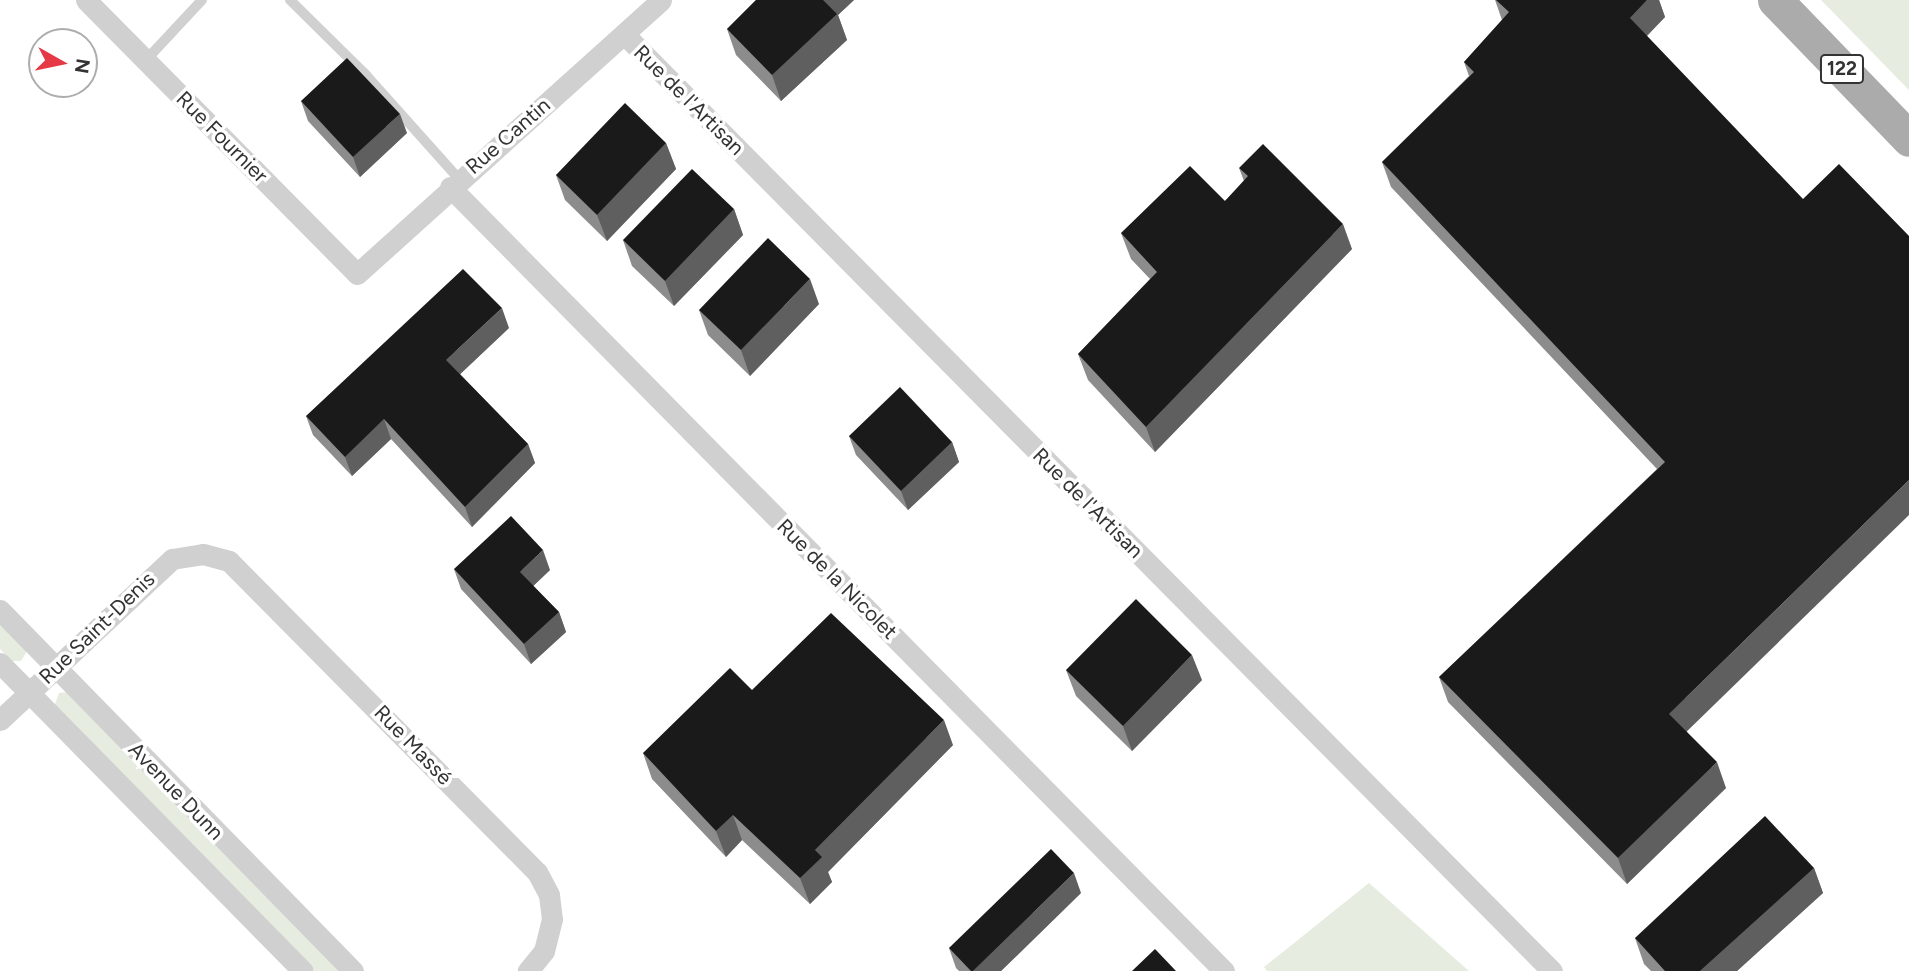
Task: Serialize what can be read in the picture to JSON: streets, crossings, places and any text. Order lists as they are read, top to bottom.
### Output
{
  "streets": {
    "main road": ["122"],
    "street": [
      "Rue de l'Artisan",
      "Rue Cantin",
      "Rue Fournier",
      "Rue de la Nicolet",
      "Rue Saint-Denis",
      "Rue Massé",
      "Avenue Dunn"
    ]
  },
  "crossings": [
    ["Rue de l'Artisan", "Rue Cantin"],
    ["Rue Cantin", "Rue Fournier"],
    ["Rue Cantin", "Rue de la Nicolet"],
    ["Rue Saint-Denis", "Rue Massé"],
    ["Rue Saint-Denis", "Avenue Dunn"]
  ],
  "north": "right"
}
